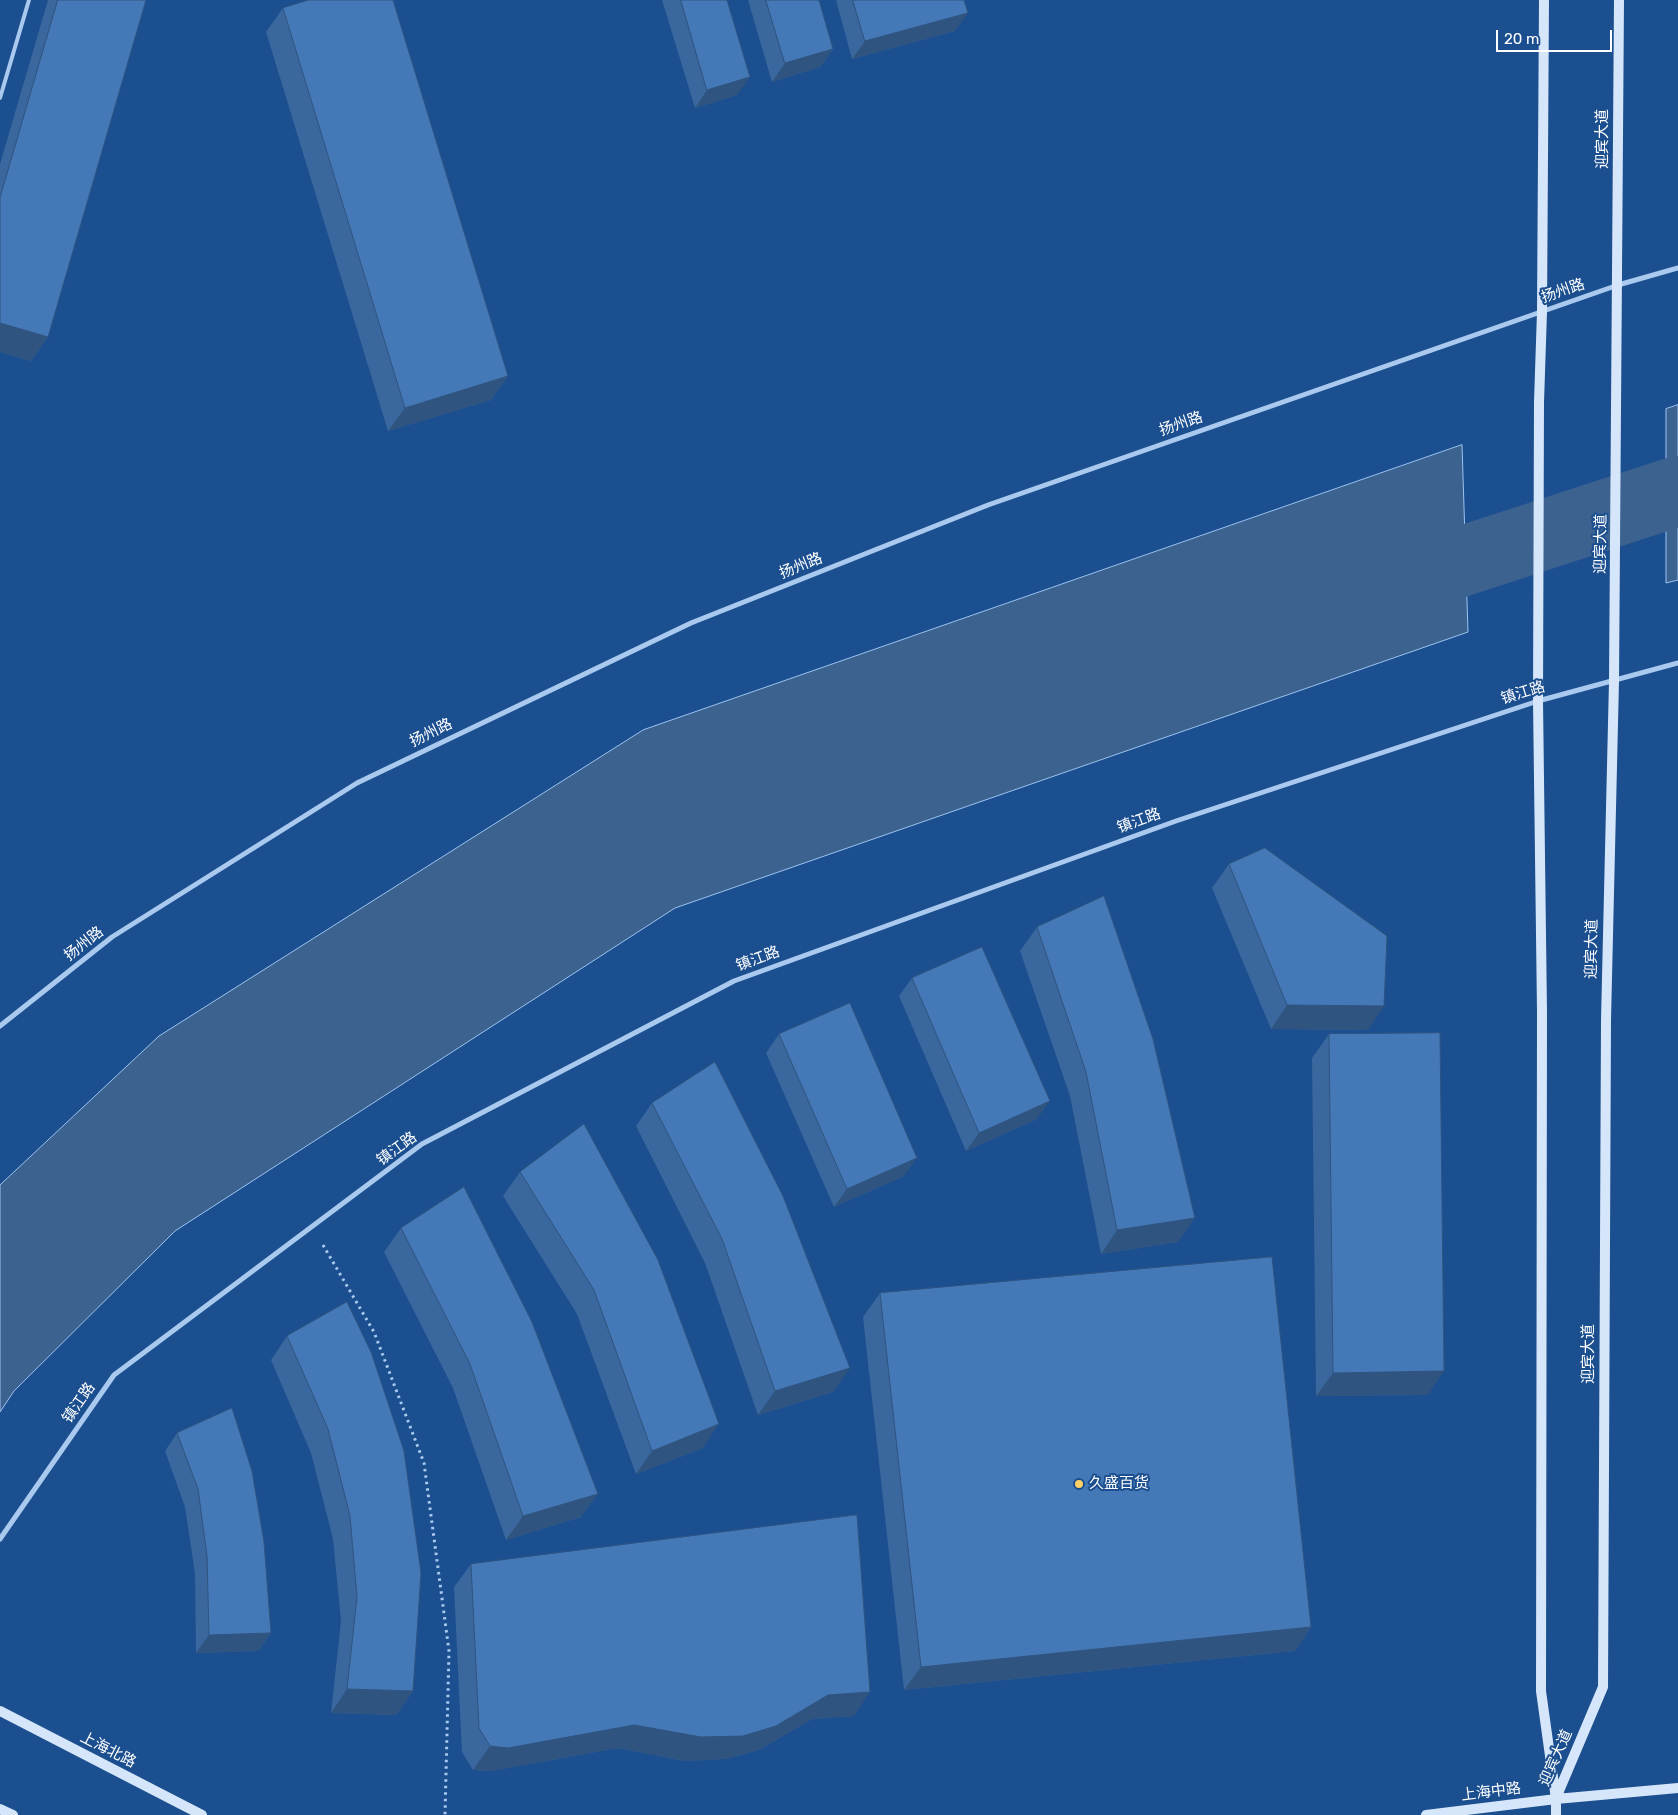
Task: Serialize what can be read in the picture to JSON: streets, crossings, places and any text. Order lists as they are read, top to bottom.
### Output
{
  "streets": {
    "main road": ["迎宾大道", "上海北路", "上海中路"],
    "street": ["扬州路", "镇江路"]
  },
  "crossings": [
    ["迎宾大道", "扬州路"],
    ["迎宾大道", "镇江路"],
    ["迎宾大道", "上海中路"]
  ],
  "places": ["久盛百货"],
  "scale_bar": "20 m"
}
